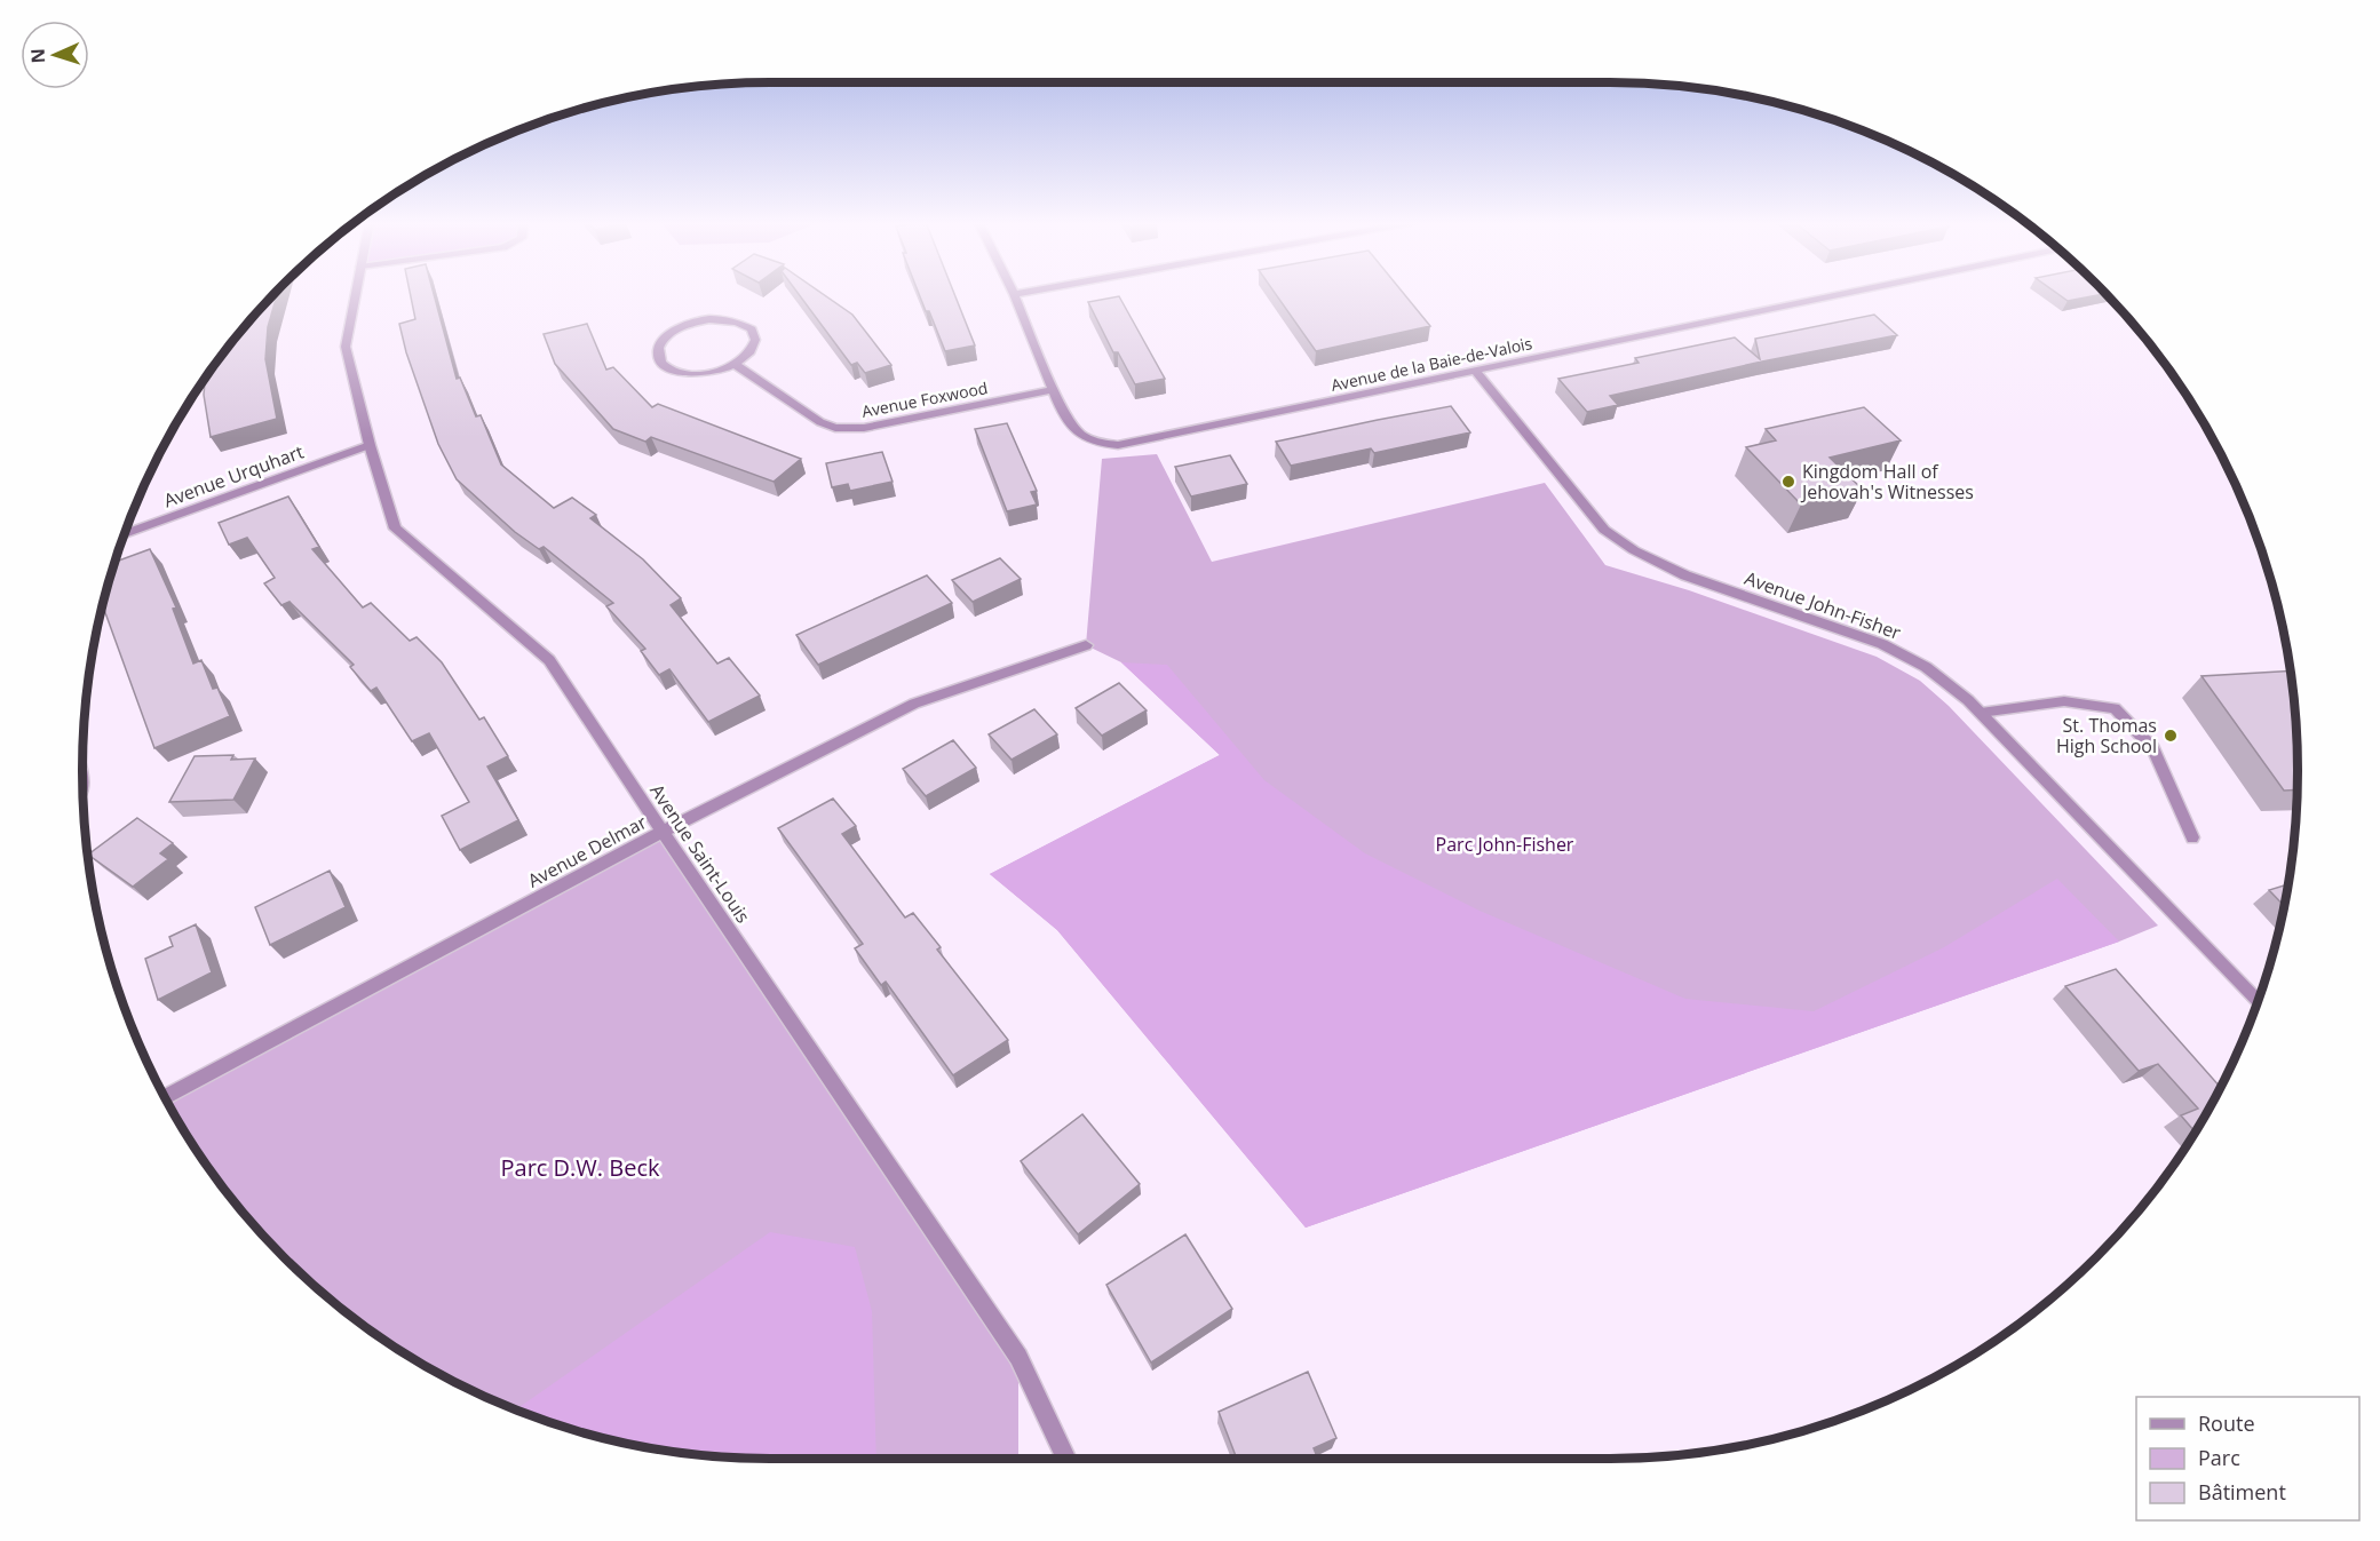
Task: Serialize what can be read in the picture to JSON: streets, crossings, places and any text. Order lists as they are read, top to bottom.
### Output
{
  "streets": {
    "street": [
      "Avenue de la Baie-de-Valois",
      "Avenue Foxwood",
      "Avenue Urquhart",
      "Avenue John-Fisher",
      "Avenue Delmar",
      "Avenue Saint-Louis"
    ]
  },
  "crossings": [
    ["Avenue de la Baie-de-Valois", "Avenue Foxwood"],
    ["Avenue de la Baie-de-Valois", "Avenue John-Fisher"],
    ["Avenue Urquhart", "Avenue Saint-Louis"],
    ["Avenue Delmar", "Avenue Saint-Louis"]
  ],
  "parks": ["Parc John-Fisher", "Parc D.W. Beck"],
  "places": ["Kingdom Hall of Jehovah's Witnesses", "St. Thomas High School"],
  "legend": ["Route", "Parc", "Bâtiment"],
  "north": "left"
}
